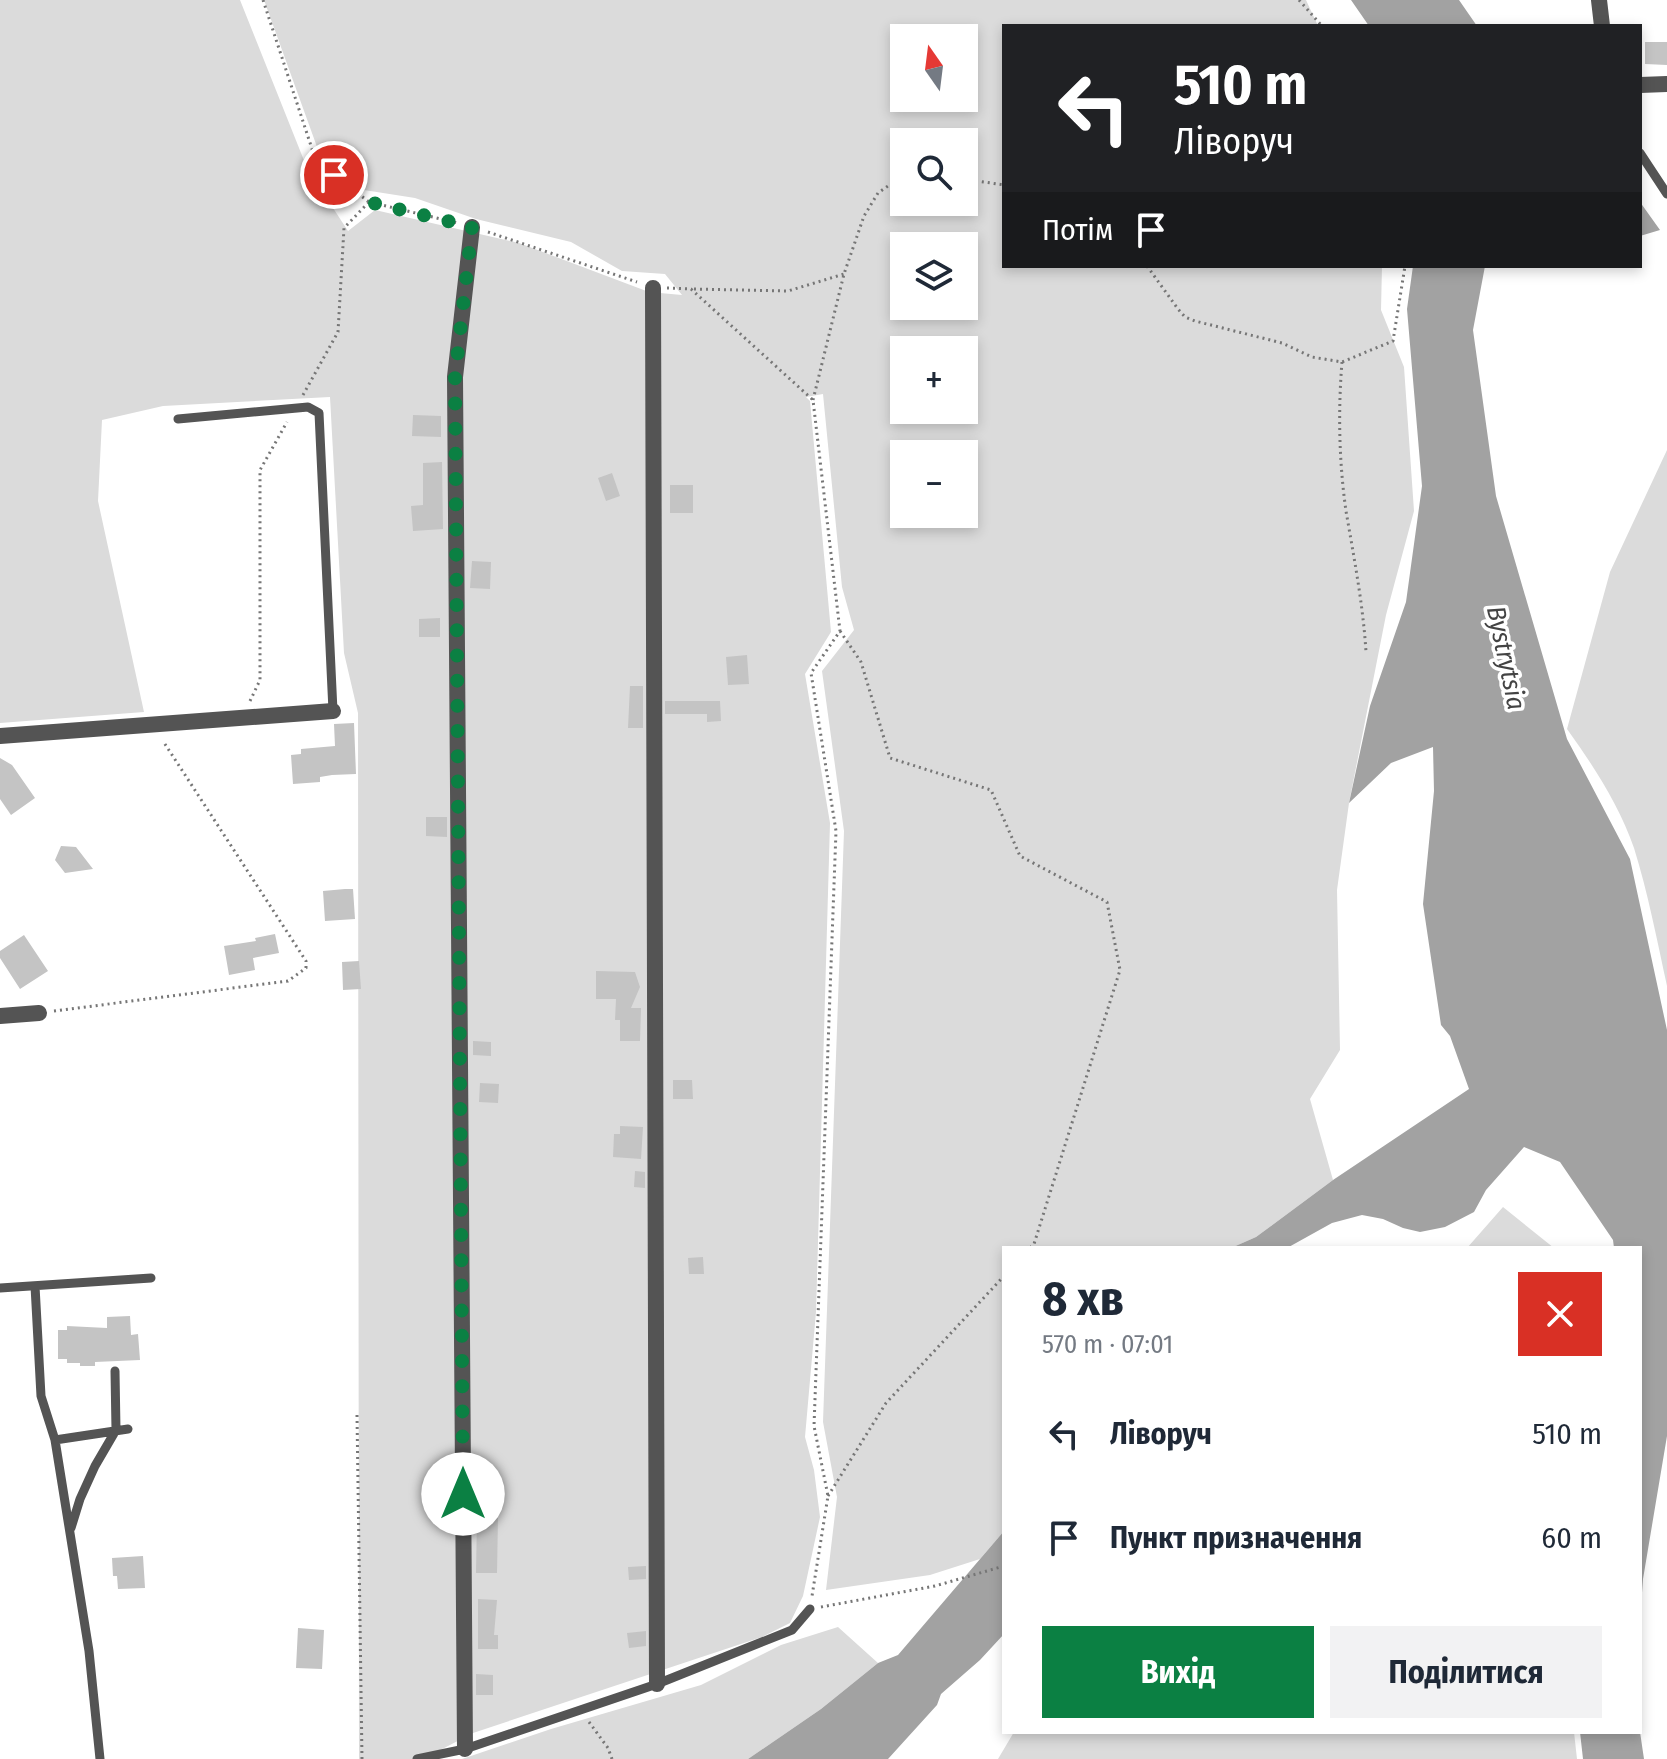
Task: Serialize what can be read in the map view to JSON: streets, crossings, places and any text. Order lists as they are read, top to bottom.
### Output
{
  "water": ["Bystrytsia"],
  "north": "top",
  "page": {
    "map_buttons": ["+", "−"],
    "turn": ["510 m", "Ліворуч"],
    "then": "Потім",
    "heading": ["8 хв", "570 m · 07:01"],
    "list": [
      {
        "name": "Ліворуч",
        "value": "510 m"
      },
      {
        "name": "Пункт призначення",
        "value": "60 m"
      }
    ],
    "buttons": ["Вихід", "Поділитися"]
  }
}
